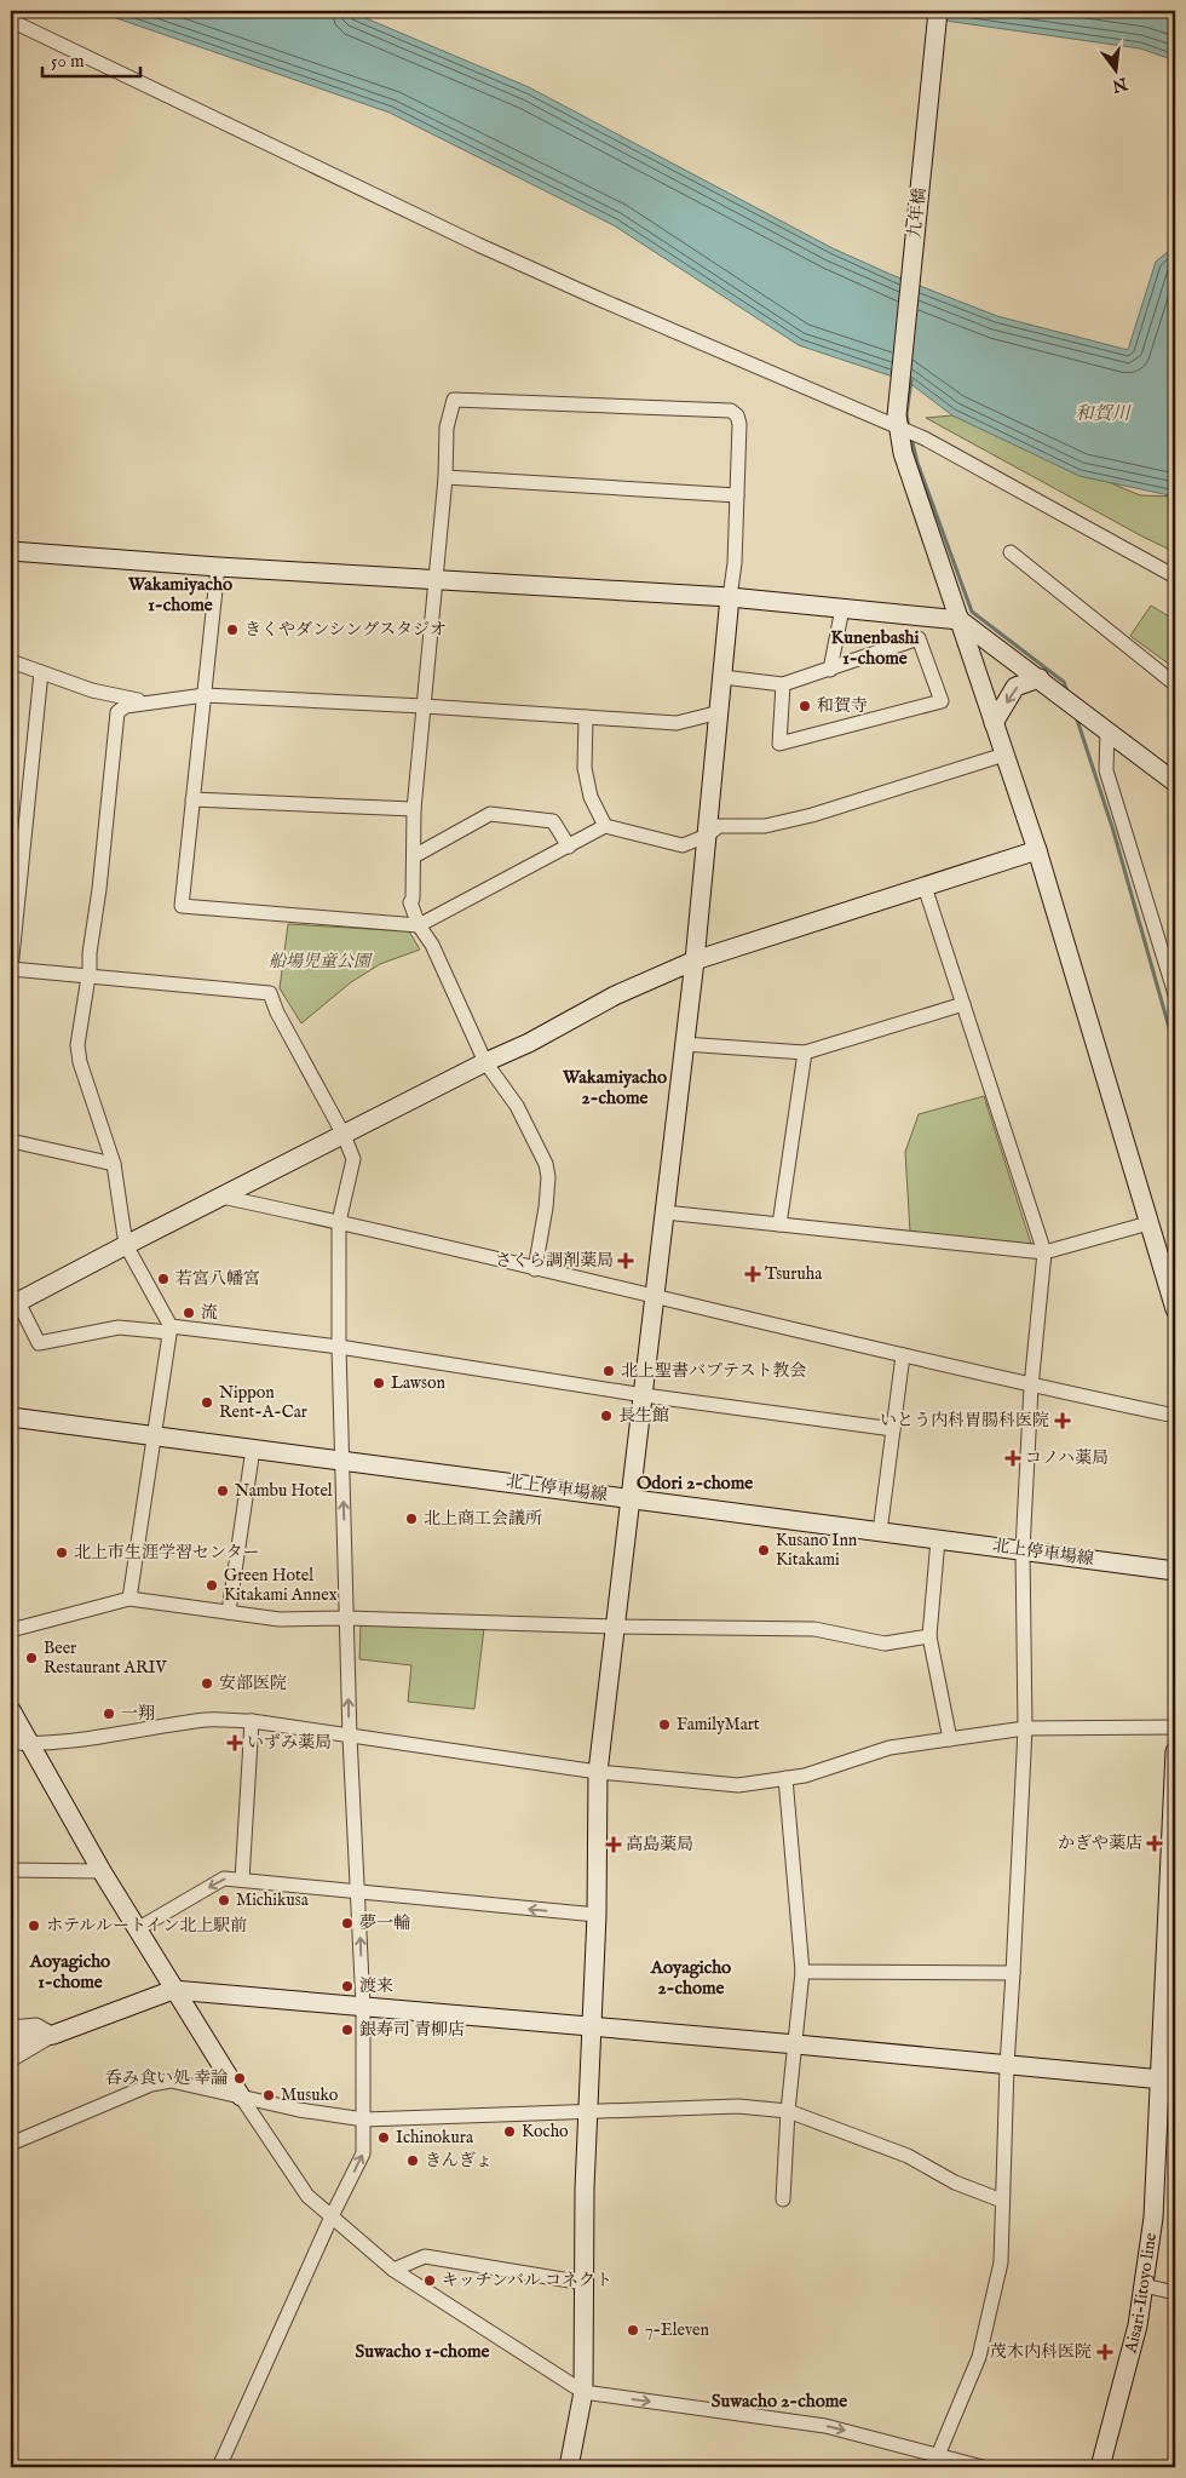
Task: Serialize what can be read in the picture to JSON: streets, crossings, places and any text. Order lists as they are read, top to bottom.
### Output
{
  "streets": {
    "street": ["九年橋", "北上停車場線", "Aisari-Iitoyo line"]
  },
  "districts": [
    "Wakamiyacho 1-chome",
    "Kunenbashi 1-chome",
    "Wakamiyacho 2-chome",
    "Odori 2-chome",
    "Aoyagicho 1-chome",
    "Aoyagicho 2-chome",
    "Suwacho 1-chome",
    "Suwacho 2-chome"
  ],
  "water": ["和賀川"],
  "parks": ["船場児童公園"],
  "places": {
    "other": [
      "きくやダンシングスタジオ",
      "和賀寺",
      "若宮八幡宮",
      "流",
      "北上聖書バプテスト教会",
      "Lawson",
      "Nippon Rent-A-Car",
      "長生館",
      "Nambu Hotel",
      "北上商工会議所",
      "Kusano Inn Kitakami",
      "北上市生涯学習センター",
      "Green Hotel Kitakami Annex",
      "Beer Restaurant ARIV",
      "安部医院",
      "一翔",
      "FamilyMart",
      "Michikusa",
      "夢一輪",
      "ホテルルートイン北上駅前",
      "渡来",
      "銀寿司 青柳店",
      "呑み食い処 幸論",
      "Musuko",
      "Kocho",
      "Ichinokura",
      "きんぎょ",
      "キッチンバル コネクト",
      "7-Eleven"
    ],
    "health": [
      "さくら調剤薬局",
      "Tsuruha",
      "いとう内科胃腸科医院",
      "コノハ薬局",
      "いずみ薬局",
      "かぎや薬店",
      "高島薬局",
      "茂木内科医院"
    ]
  },
  "scale_bar": "50 m",
  "north": "bottom"
}
